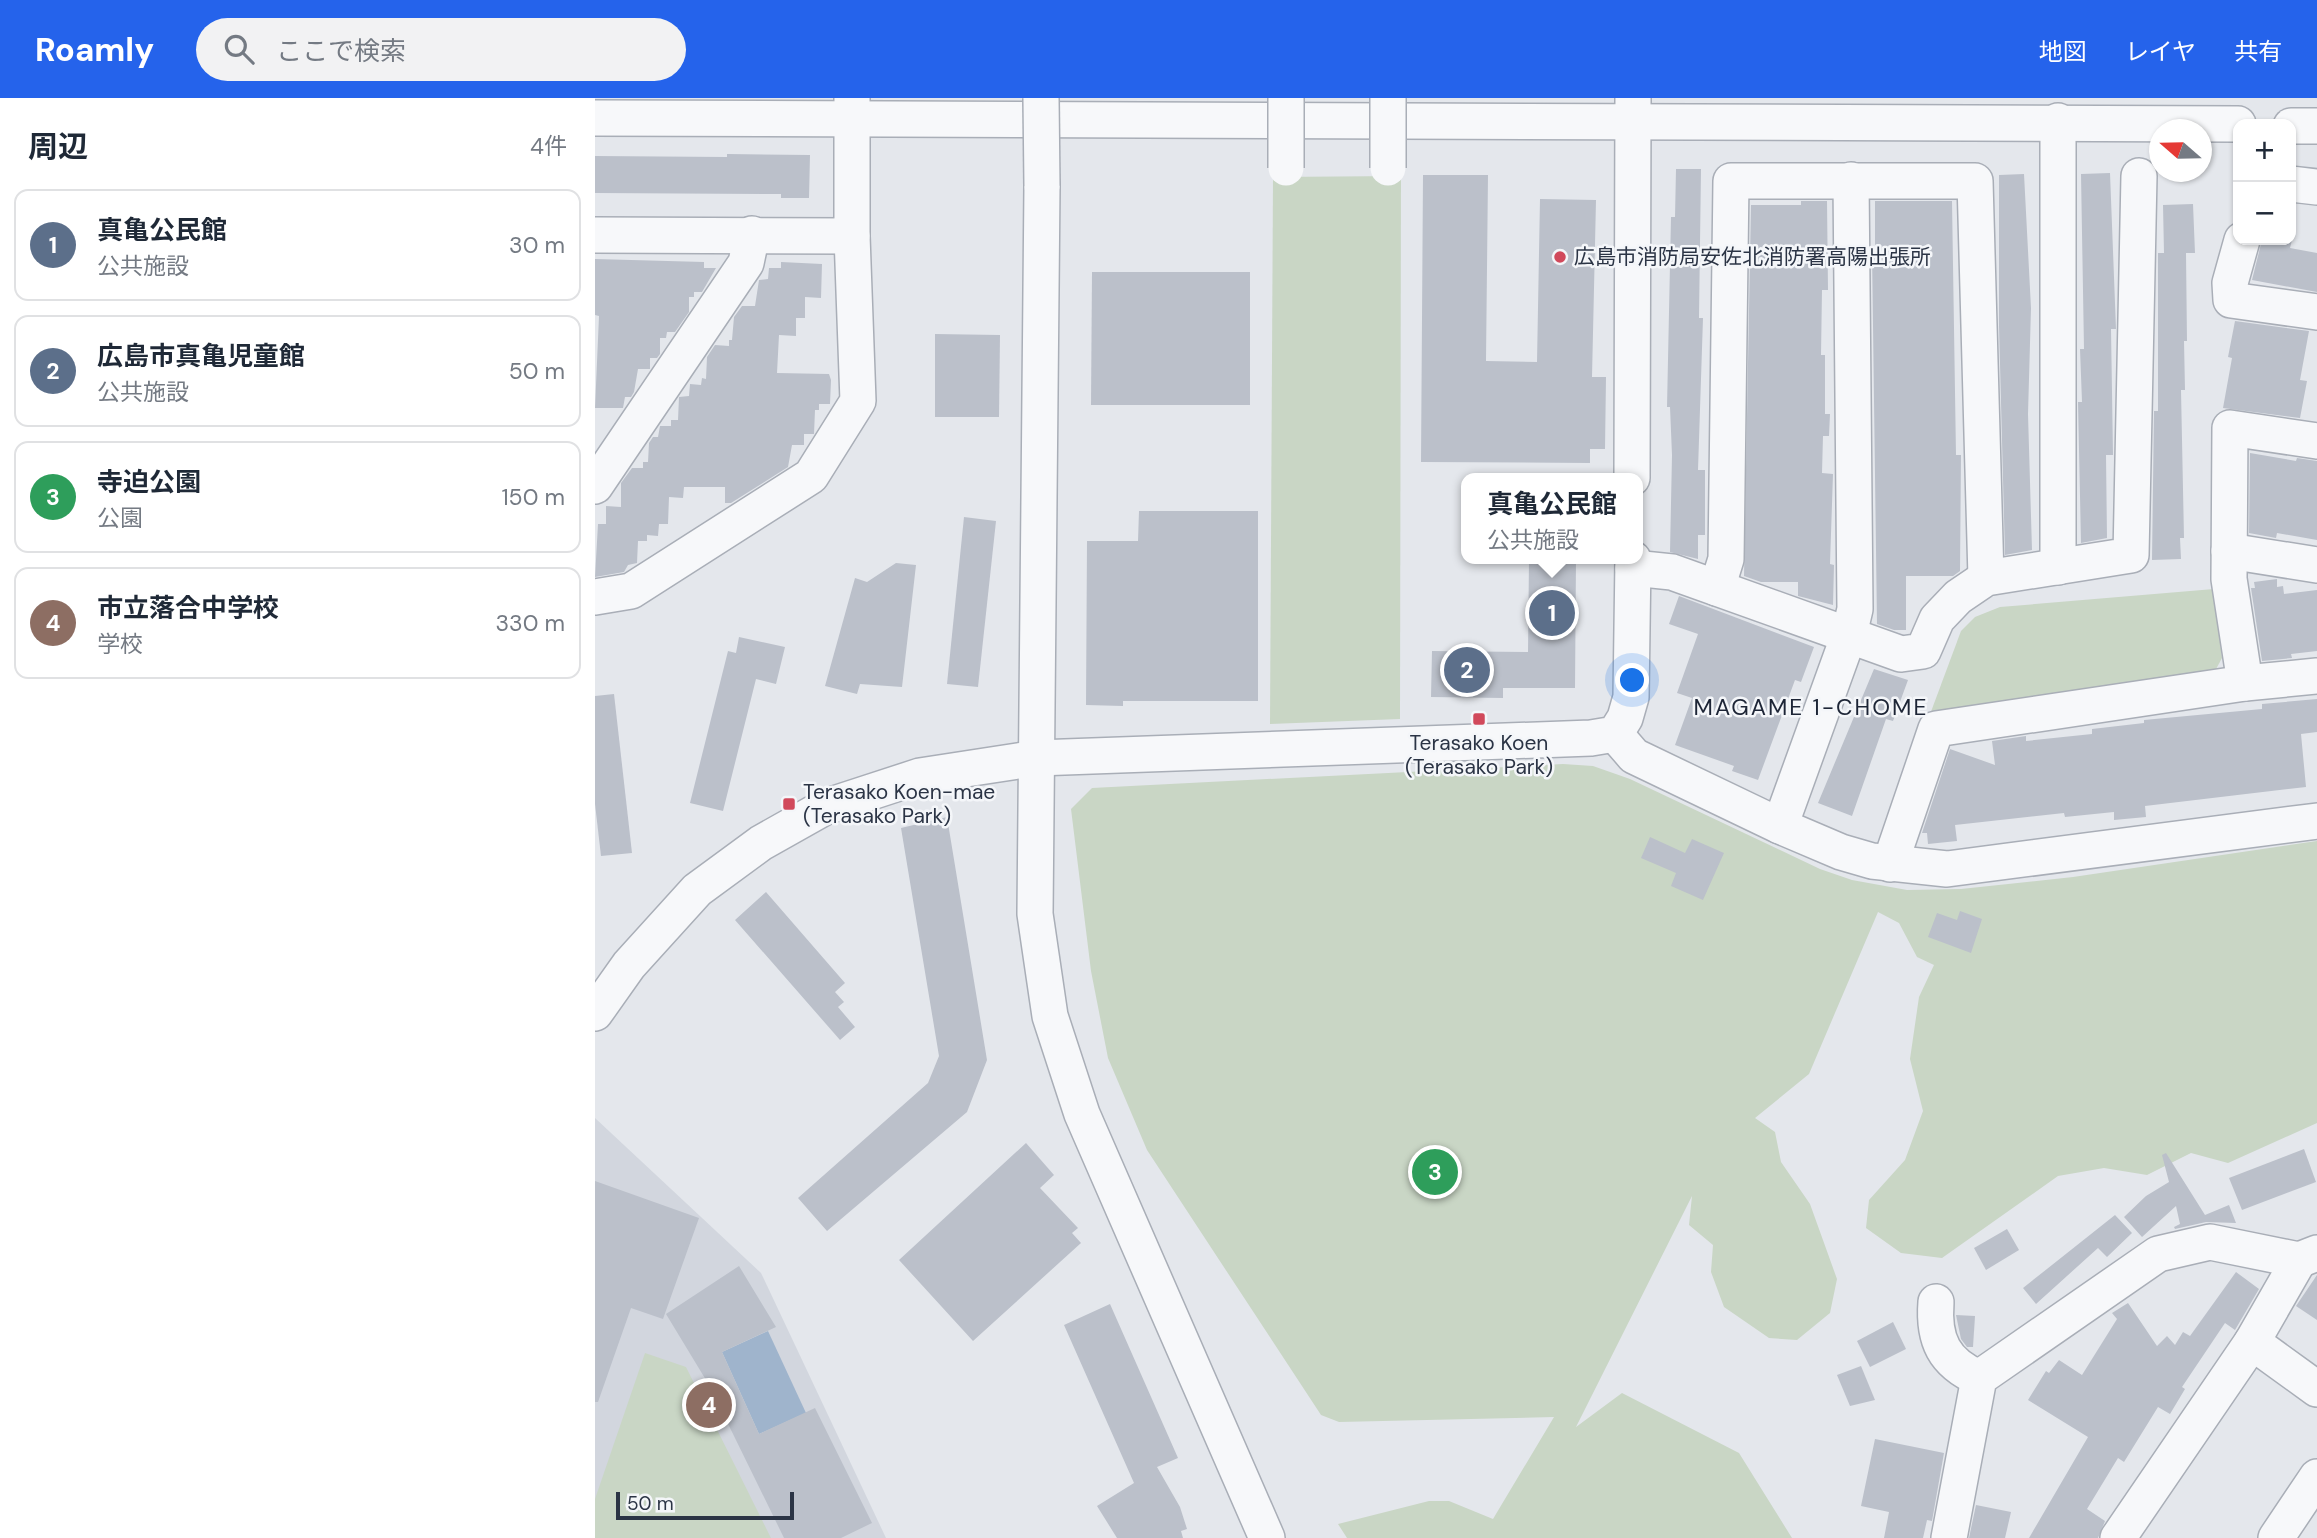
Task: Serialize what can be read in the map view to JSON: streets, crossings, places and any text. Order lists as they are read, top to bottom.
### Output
{
  "districts": ["MAGAME 1-CHOME"],
  "places": {
    "other": ["広島市消防局安佐北消防署高陽出張所"],
    "transit": ["Terasako Koen (Terasako Park)", "Terasako Koen-mae (Terasako Park)"]
  },
  "scale_bar": "50 m",
  "north": "left",
  "page": {
    "header": "Roamly",
    "search": "ここで検索",
    "nav": ["地図", "レイヤ", "共有"],
    "heading": ["周辺", "4件"],
    "map_buttons": ["+", "−"],
    "list": [
      {
        "mark": "1",
        "name": "真亀公民館",
        "note": "公共施設",
        "value": "30 m"
      },
      {
        "mark": "2",
        "name": "広島市真亀児童館",
        "note": "公共施設",
        "value": "50 m"
      },
      {
        "mark": "3",
        "name": "寺迫公園",
        "note": "公園",
        "value": "150 m"
      },
      {
        "mark": "4",
        "name": "市立落合中学校",
        "note": "学校",
        "value": "330 m"
      }
    ],
    "popup": ["真亀公民館", "公共施設"],
    "pins": [
      "1",
      "2",
      "3",
      "4"
    ],
    "scale": "50 m"
  }
}
